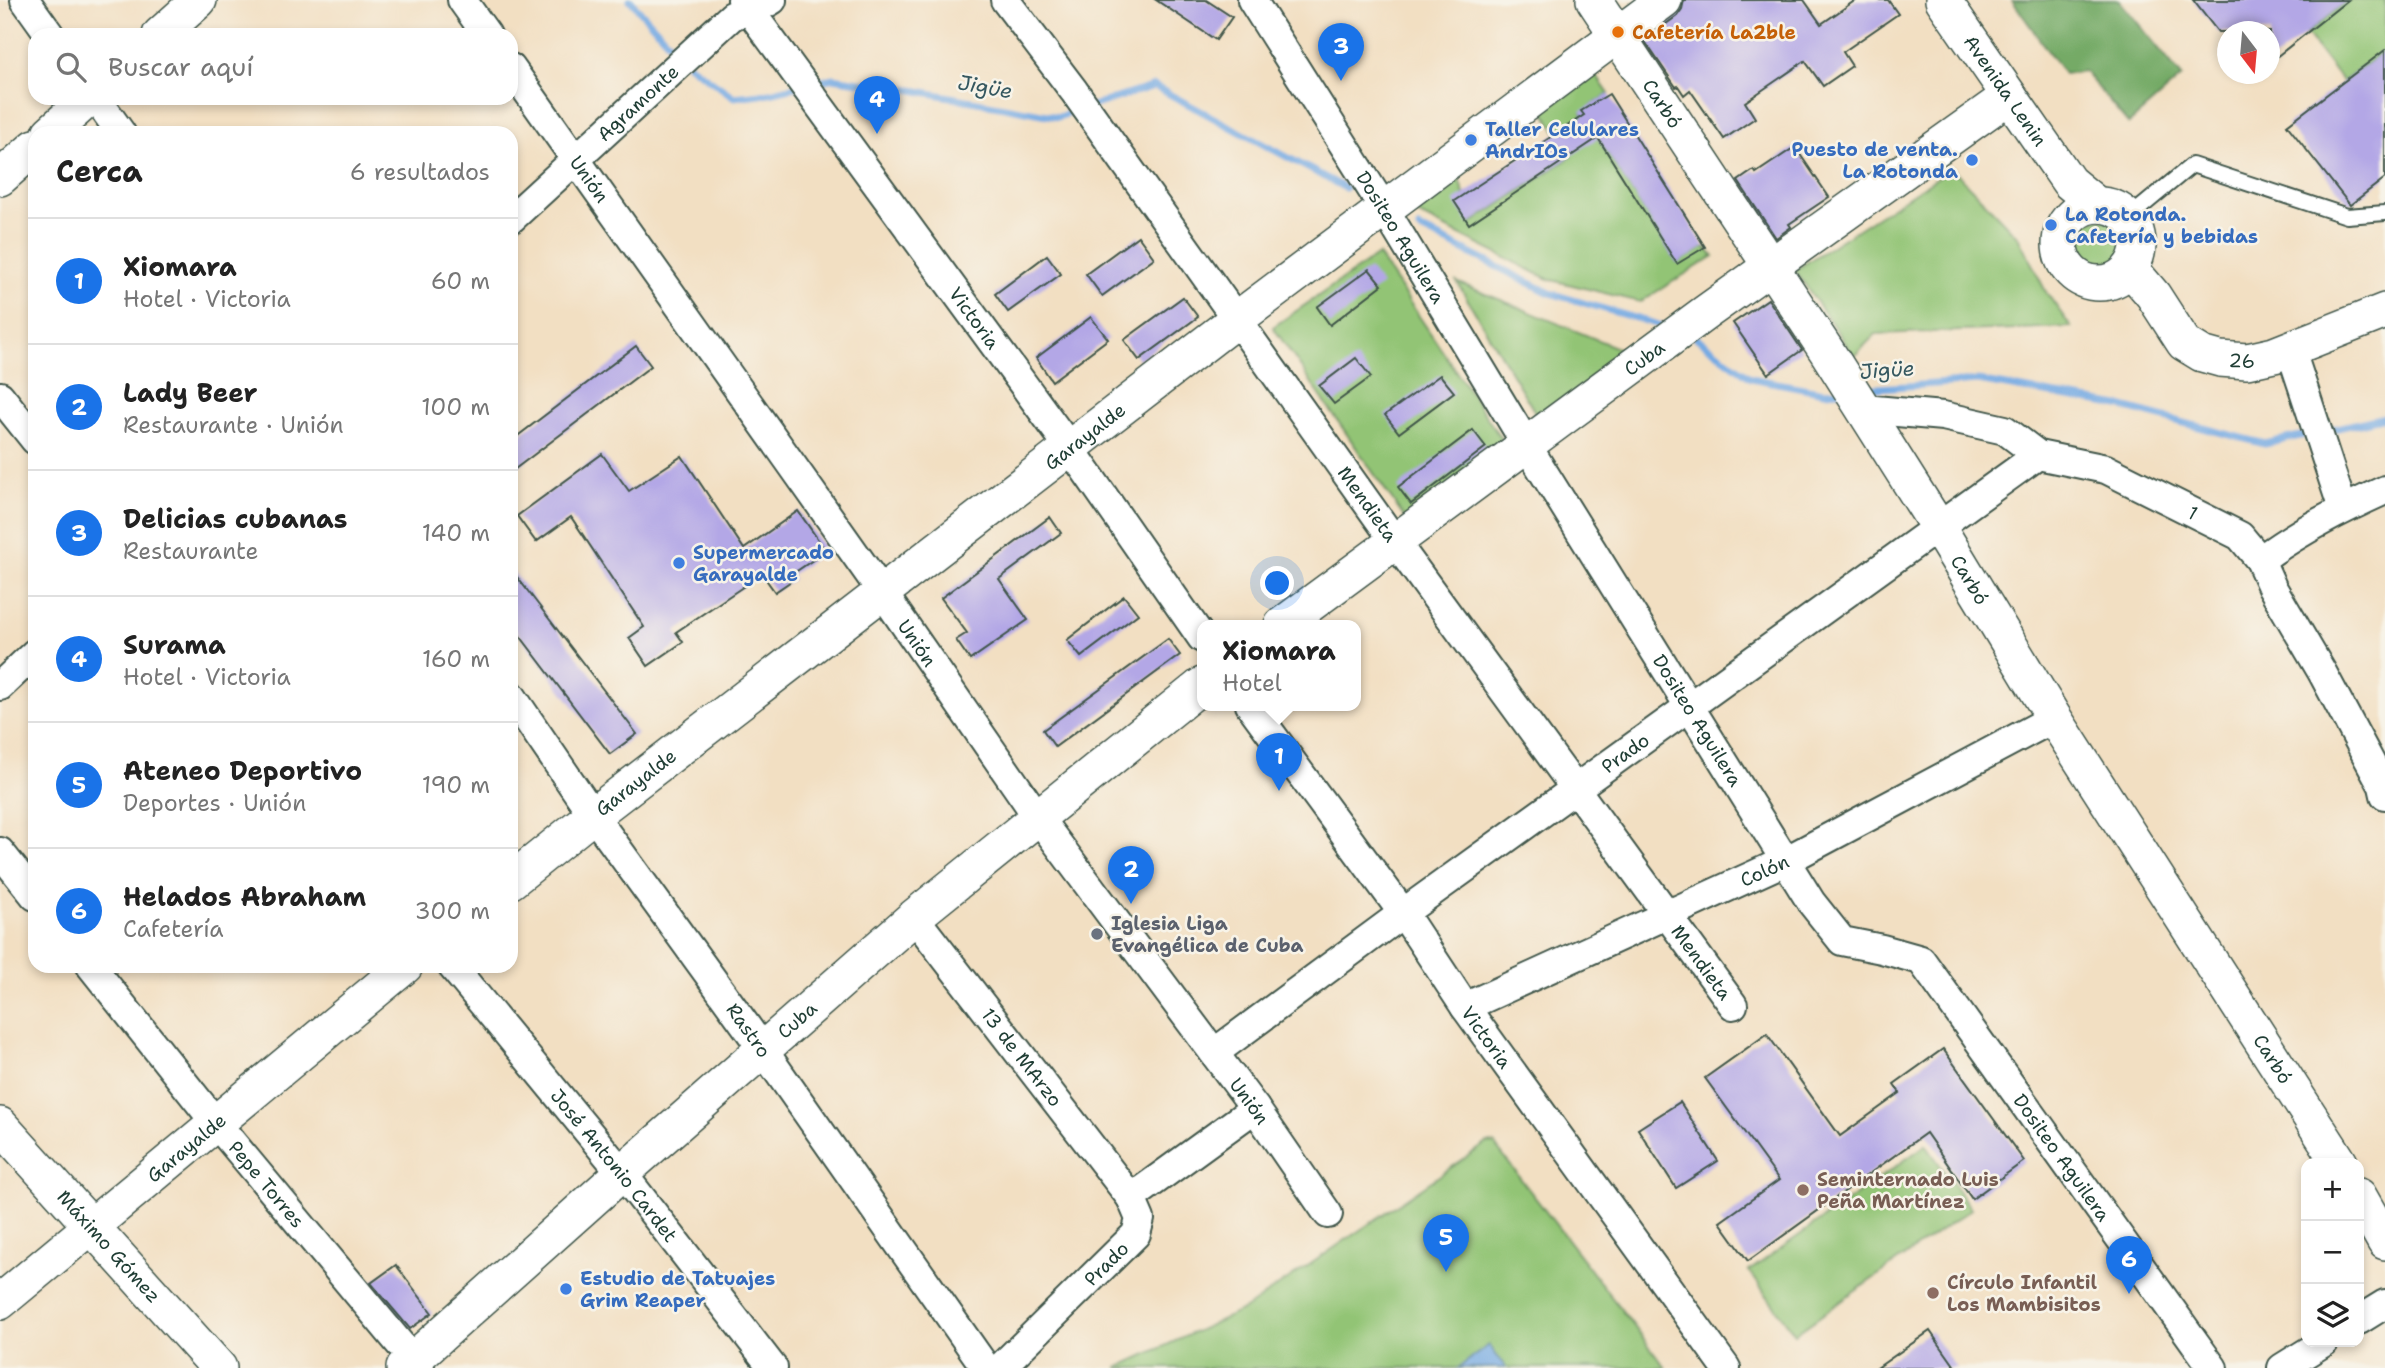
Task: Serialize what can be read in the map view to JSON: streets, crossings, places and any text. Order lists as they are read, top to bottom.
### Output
{
  "streets": {
    "street": [
      "Avenida Lenin",
      "Agramonte",
      "Carbó",
      "Unión",
      "Dositeo Aguilera",
      "Victoria",
      "Cuba",
      "26",
      "Garayalde",
      "Mendieta",
      "1",
      "Prado",
      "Colón",
      "Rastro",
      "13 de MArzo",
      "José Antonio Cardet",
      "Pepe Torres",
      "Máximo Gómez"
    ]
  },
  "crossings": [
    ["Avenida Lenin", "Cuba"],
    ["Avenida Lenin", "26"],
    ["Agramonte", "Unión"],
    ["Agramonte", "Victoria"],
    ["Carbó", "Cuba"],
    ["Carbó", "Garayalde"],
    ["Carbó", "1"],
    ["Carbó", "Prado"],
    ["Carbó", "Colón"],
    ["Unión", "Cuba"],
    ["Unión", "Garayalde"],
    ["Unión", "Prado"],
    ["Dositeo Aguilera", "Cuba"],
    ["Dositeo Aguilera", "Garayalde"],
    ["Dositeo Aguilera", "Prado"],
    ["Dositeo Aguilera", "Colón"],
    ["Victoria", "Garayalde"],
    ["Victoria", "Prado"],
    ["Victoria", "Colón"],
    ["Cuba", "Mendieta"],
    ["Cuba", "Rastro"],
    ["Cuba", "13 de MArzo"],
    ["Cuba", "José Antonio Cardet"],
    ["Cuba", "Pepe Torres"],
    ["Garayalde", "Mendieta"],
    ["Garayalde", "Rastro"],
    ["Garayalde", "Pepe Torres"],
    ["Garayalde", "Máximo Gómez"],
    ["Mendieta", "Prado"],
    ["Mendieta", "Colón"],
    ["1", "Prado"],
    ["Prado", "13 de MArzo"]
  ],
  "water": ["Jigüe"],
  "places": [
    "Cafetería La2ble",
    "Taller Celulares AndrIOs",
    "Puesto de venta. La Rotonda",
    "La Rotonda. Cafetería y bebidas",
    "Supermercado Garayalde",
    "Iglesia Liga Evangélica de Cuba",
    "Seminternado Luis Peña Martínez",
    "Estudio de Tatuajes Grim Reaper",
    "Círculo Infantil Los Mambisitos"
  ],
  "north": "bottom",
  "page": {
    "pins": [
      "3",
      "4",
      "1",
      "2",
      "5",
      "6"
    ],
    "search": "Buscar aquí",
    "heading": ["Cerca", "6 resultados"],
    "list": [
      {
        "mark": "1",
        "name": "Xiomara",
        "note": "Hotel · Victoria",
        "value": "60 m"
      },
      {
        "mark": "2",
        "name": "Lady Beer",
        "note": "Restaurante · Unión",
        "value": "100 m"
      },
      {
        "mark": "3",
        "name": "Delicias cubanas",
        "note": "Restaurante",
        "value": "140 m"
      },
      {
        "mark": "4",
        "name": "Surama",
        "note": "Hotel · Victoria",
        "value": "160 m"
      },
      {
        "mark": "5",
        "name": "Ateneo Deportivo",
        "note": "Deportes · Unión",
        "value": "190 m"
      },
      {
        "mark": "6",
        "name": "Helados Abraham",
        "note": "Cafetería",
        "value": "300 m"
      }
    ],
    "popup": ["Xiomara", "Hotel"],
    "map_buttons": ["+", "−"]
  }
}
